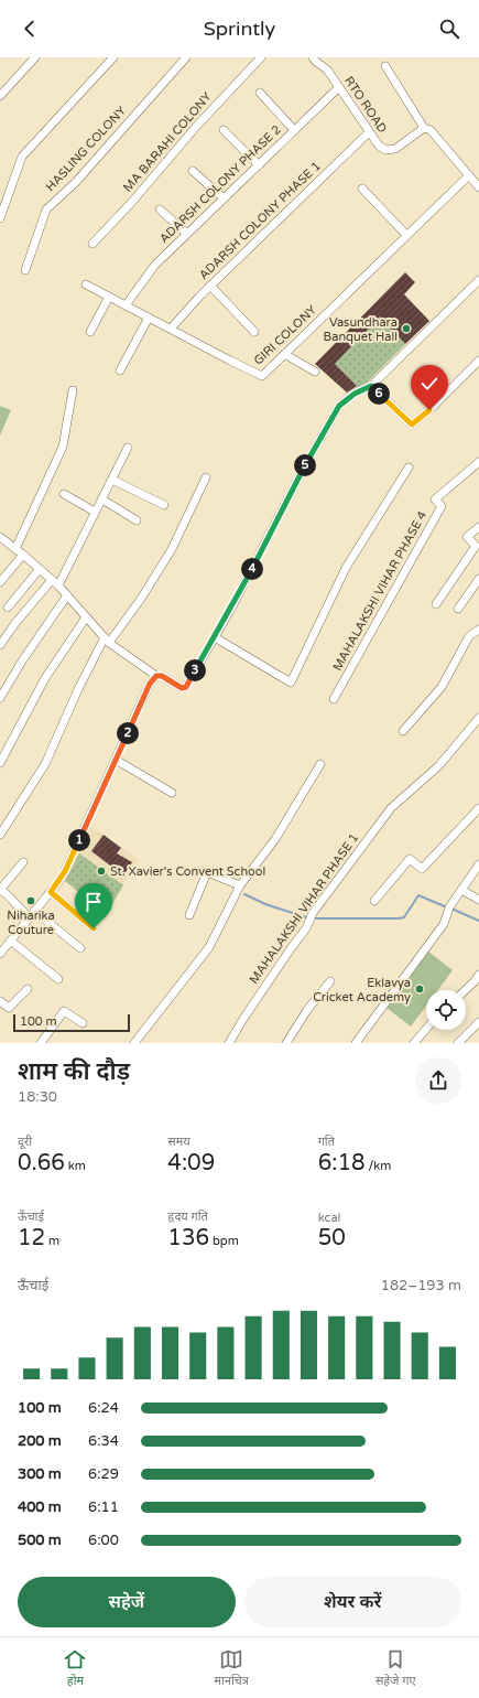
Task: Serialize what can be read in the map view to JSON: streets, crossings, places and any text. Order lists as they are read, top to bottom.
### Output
{
  "streets": {
    "street": [
      "RTO ROAD",
      "MA BARAHI COLONY",
      "HASLING COLONY",
      "ADARSH COLONY PHASE 2",
      "ADARSH COLONY PHASE 1",
      "GIRI COLONY",
      "MAHALAKSHI VIHAR PHASE 4",
      "MAHALAKSHI VIHAR PHASE 1"
    ]
  },
  "crossings": [
    ["RTO ROAD", "ADARSH COLONY PHASE 2"],
    ["RTO ROAD", "ADARSH COLONY PHASE 1"],
    ["ADARSH COLONY PHASE 2", "GIRI COLONY"],
    ["ADARSH COLONY PHASE 1", "GIRI COLONY"]
  ],
  "places": [
    "Vasundhara Banquet Hall",
    "St. Xavier's Convent School",
    "Niharika Couture",
    "Eklavya Cricket Academy"
  ],
  "scale_bar": "100 m",
  "page": {
    "header": "Sprintly",
    "pins": [
      "6",
      "5",
      "4",
      "3",
      "2",
      "1"
    ],
    "scale": "100 m",
    "heading": ["शाम की दौड़", "18:30"],
    "stats": [
      ["दूरी", "0.66 km"],
      ["समय", "4:09"],
      ["गति", "6:18 /km"],
      ["ऊँचाई", "12 m"],
      ["हृदय गति", "136 bpm"],
      ["kcal", "50"]
    ],
    "chart": ["ऊँचाई", "182–193 m"],
    "list": [
      {
        "name": "100 m",
        "note": "6:24"
      },
      {
        "name": "200 m",
        "note": "6:34"
      },
      {
        "name": "300 m",
        "note": "6:29"
      },
      {
        "name": "400 m",
        "note": "6:11"
      },
      {
        "name": "500 m",
        "note": "6:00"
      }
    ],
    "buttons": ["सहेजें", "शेयर करें"],
    "tabs": ["होम", "मानचित्र", "सहेजे गए"]
  }
}
